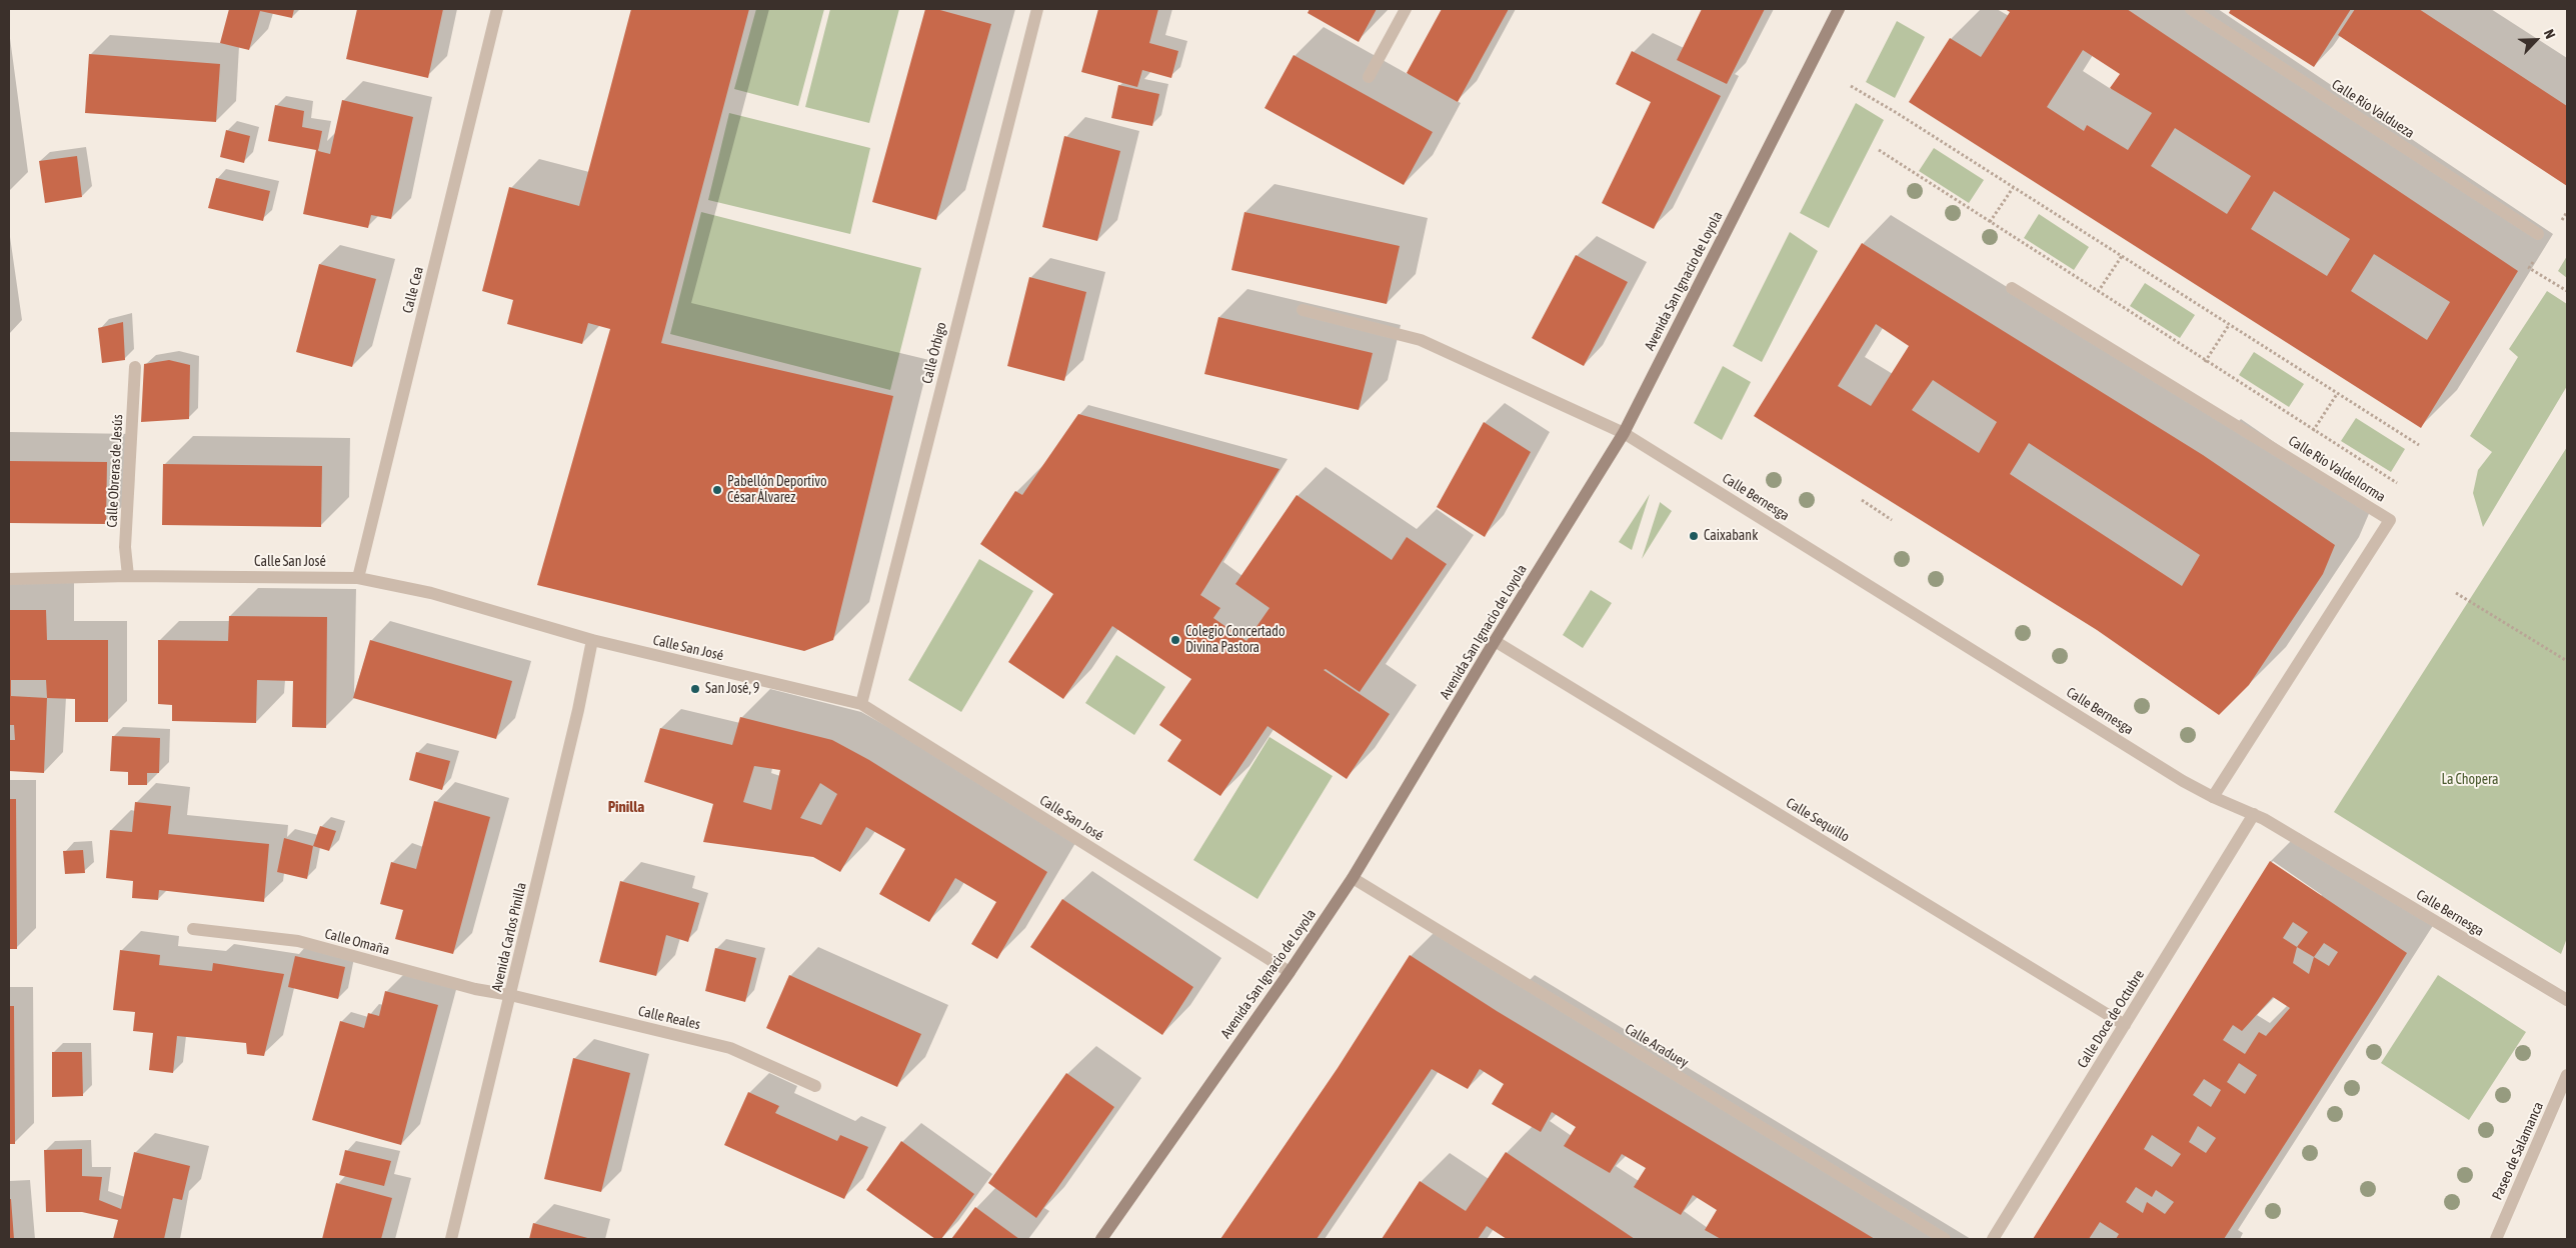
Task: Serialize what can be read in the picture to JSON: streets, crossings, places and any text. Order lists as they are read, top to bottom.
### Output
{
  "streets": {
    "main road": ["Avenida San Ignacio de Loyola"],
    "street": [
      "Calle Río Valdueza",
      "Calle Cea",
      "Calle Órbigo",
      "Calle Río Valdellorma",
      "Calle Obreras de Jesús",
      "Calle Bernesga",
      "Calle San José",
      "Calle Sequillo",
      "Avenida Carlos Pinilla",
      "Calle Omaña",
      "Calle Reales",
      "Calle Doce de Octubre",
      "Calle Araduey",
      "Paseo de Salamanca"
    ]
  },
  "crossings": [
    ["Avenida San Ignacio de Loyola", "Calle Bernesga"],
    ["Avenida San Ignacio de Loyola", "Calle San José"],
    ["Avenida San Ignacio de Loyola", "Calle Sequillo"],
    ["Avenida San Ignacio de Loyola", "Calle Araduey"],
    ["Calle Cea", "Calle San José"],
    ["Calle Órbigo", "Calle San José"],
    ["Calle Río Valdellorma", "Calle Bernesga"],
    ["Calle Obreras de Jesús", "Calle San José"],
    ["Calle Bernesga", "Calle Doce de Octubre"],
    ["Calle San José", "Avenida Carlos Pinilla"],
    ["Calle Sequillo", "Calle Doce de Octubre"],
    ["Avenida Carlos Pinilla", "Calle Omaña"],
    ["Avenida Carlos Pinilla", "Calle Reales"],
    ["Calle Omaña", "Calle Reales"]
  ],
  "districts": ["Pinilla"],
  "parks": ["La Chopera"],
  "places": [
    "Pabellón Deportivo César Álvarez",
    "Caixabank",
    "Colegio Concertado Divina Pastora",
    "San José, 9"
  ],
  "north": "top right"
}
